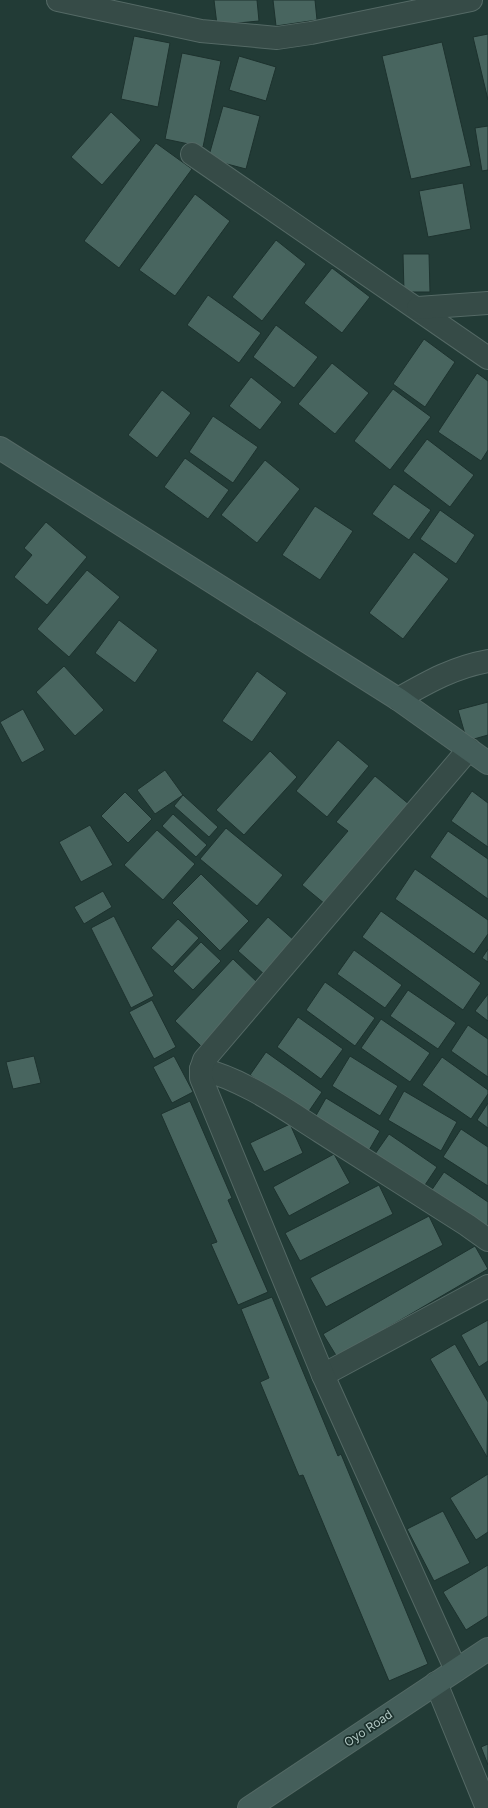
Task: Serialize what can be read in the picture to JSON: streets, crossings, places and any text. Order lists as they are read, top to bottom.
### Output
{
  "streets": {
    "main road": ["Oyo Road"]
  }
}
